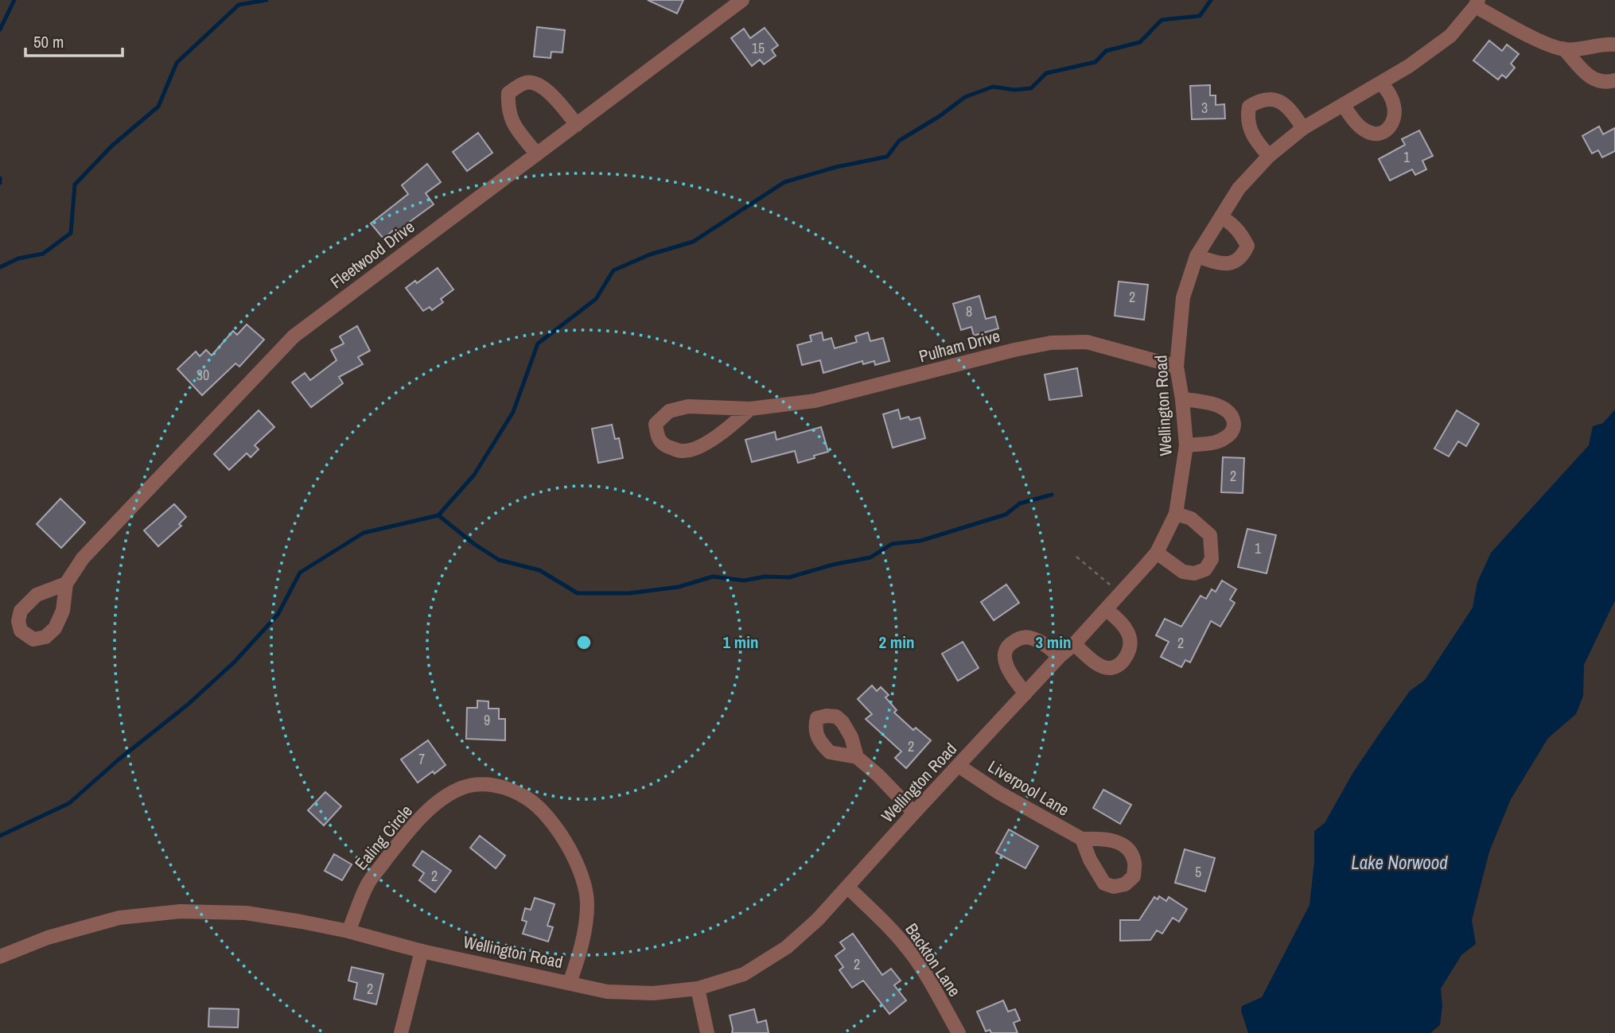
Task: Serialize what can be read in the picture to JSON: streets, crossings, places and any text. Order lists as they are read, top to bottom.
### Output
{
  "streets": {
    "street": [
      "Fleetwood Drive",
      "Pulham Drive",
      "Wellington Road",
      "Liverpool Lane",
      "Ealing Circle",
      "Backton Lane"
    ]
  },
  "crossings": [
    ["Pulham Drive", "Wellington Road"],
    ["Wellington Road", "Liverpool Lane"],
    ["Wellington Road", "Ealing Circle"],
    ["Wellington Road", "Backton Lane"]
  ],
  "water": ["Lake Norwood"],
  "house_numbers": [
    "15",
    "3",
    "1",
    "2",
    "8",
    "30",
    "2",
    "1",
    "2",
    "9",
    "2",
    "7",
    "5",
    "2",
    "2",
    "2"
  ],
  "scale_bar": "50 m",
  "rings": ["1 min", "2 min", "3 min"]
}
